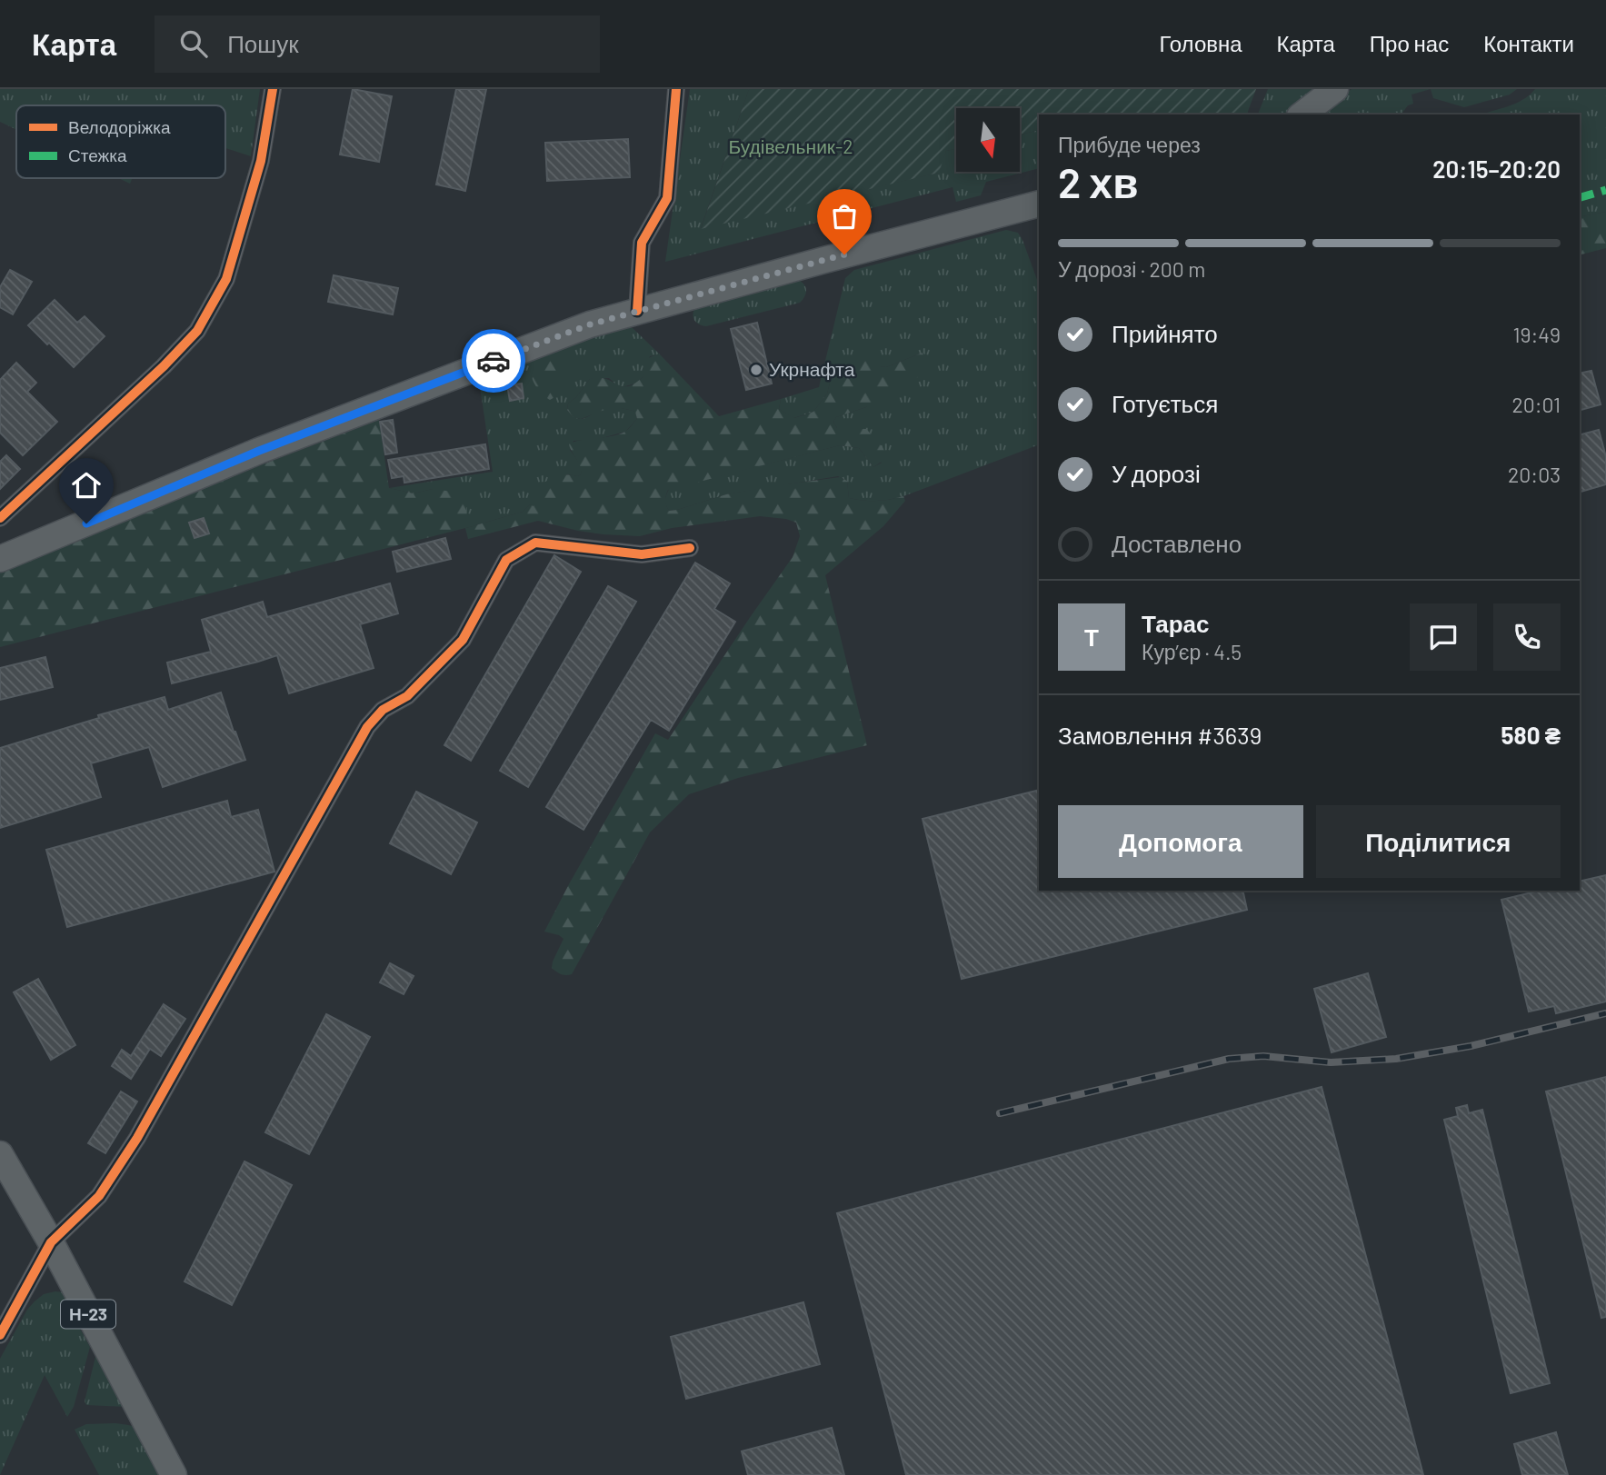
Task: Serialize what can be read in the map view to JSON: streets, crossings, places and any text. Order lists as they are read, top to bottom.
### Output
{
  "streets": {
    "main road": ["Н-23"]
  },
  "parks": ["Будівельник-2"],
  "places": ["Укрнафта"],
  "legend": ["Велодоріжка", "Стежка"],
  "north": "bottom",
  "page": {
    "header": "Карта",
    "search": "Пошук",
    "nav": [
      "Головна",
      "Карта",
      "Про нас",
      "Контакти"
    ],
    "heading": ["2 хв", "Прибуде через", "20:15–20:20"],
    "panel": [
      "Тарас",
      "Кур’єр · 4.5",
      "Замовлення #3639",
      "580 ₴"
    ],
    "bar": "У дорозі · 200 m",
    "list": [
      ["Прийнято", "19:49"],
      ["Готується", "20:01"],
      ["У дорозі", "20:03"],
      "Доставлено"
    ],
    "round": "Т",
    "buttons": ["Допомога", "Поділитися"]
  }
}
